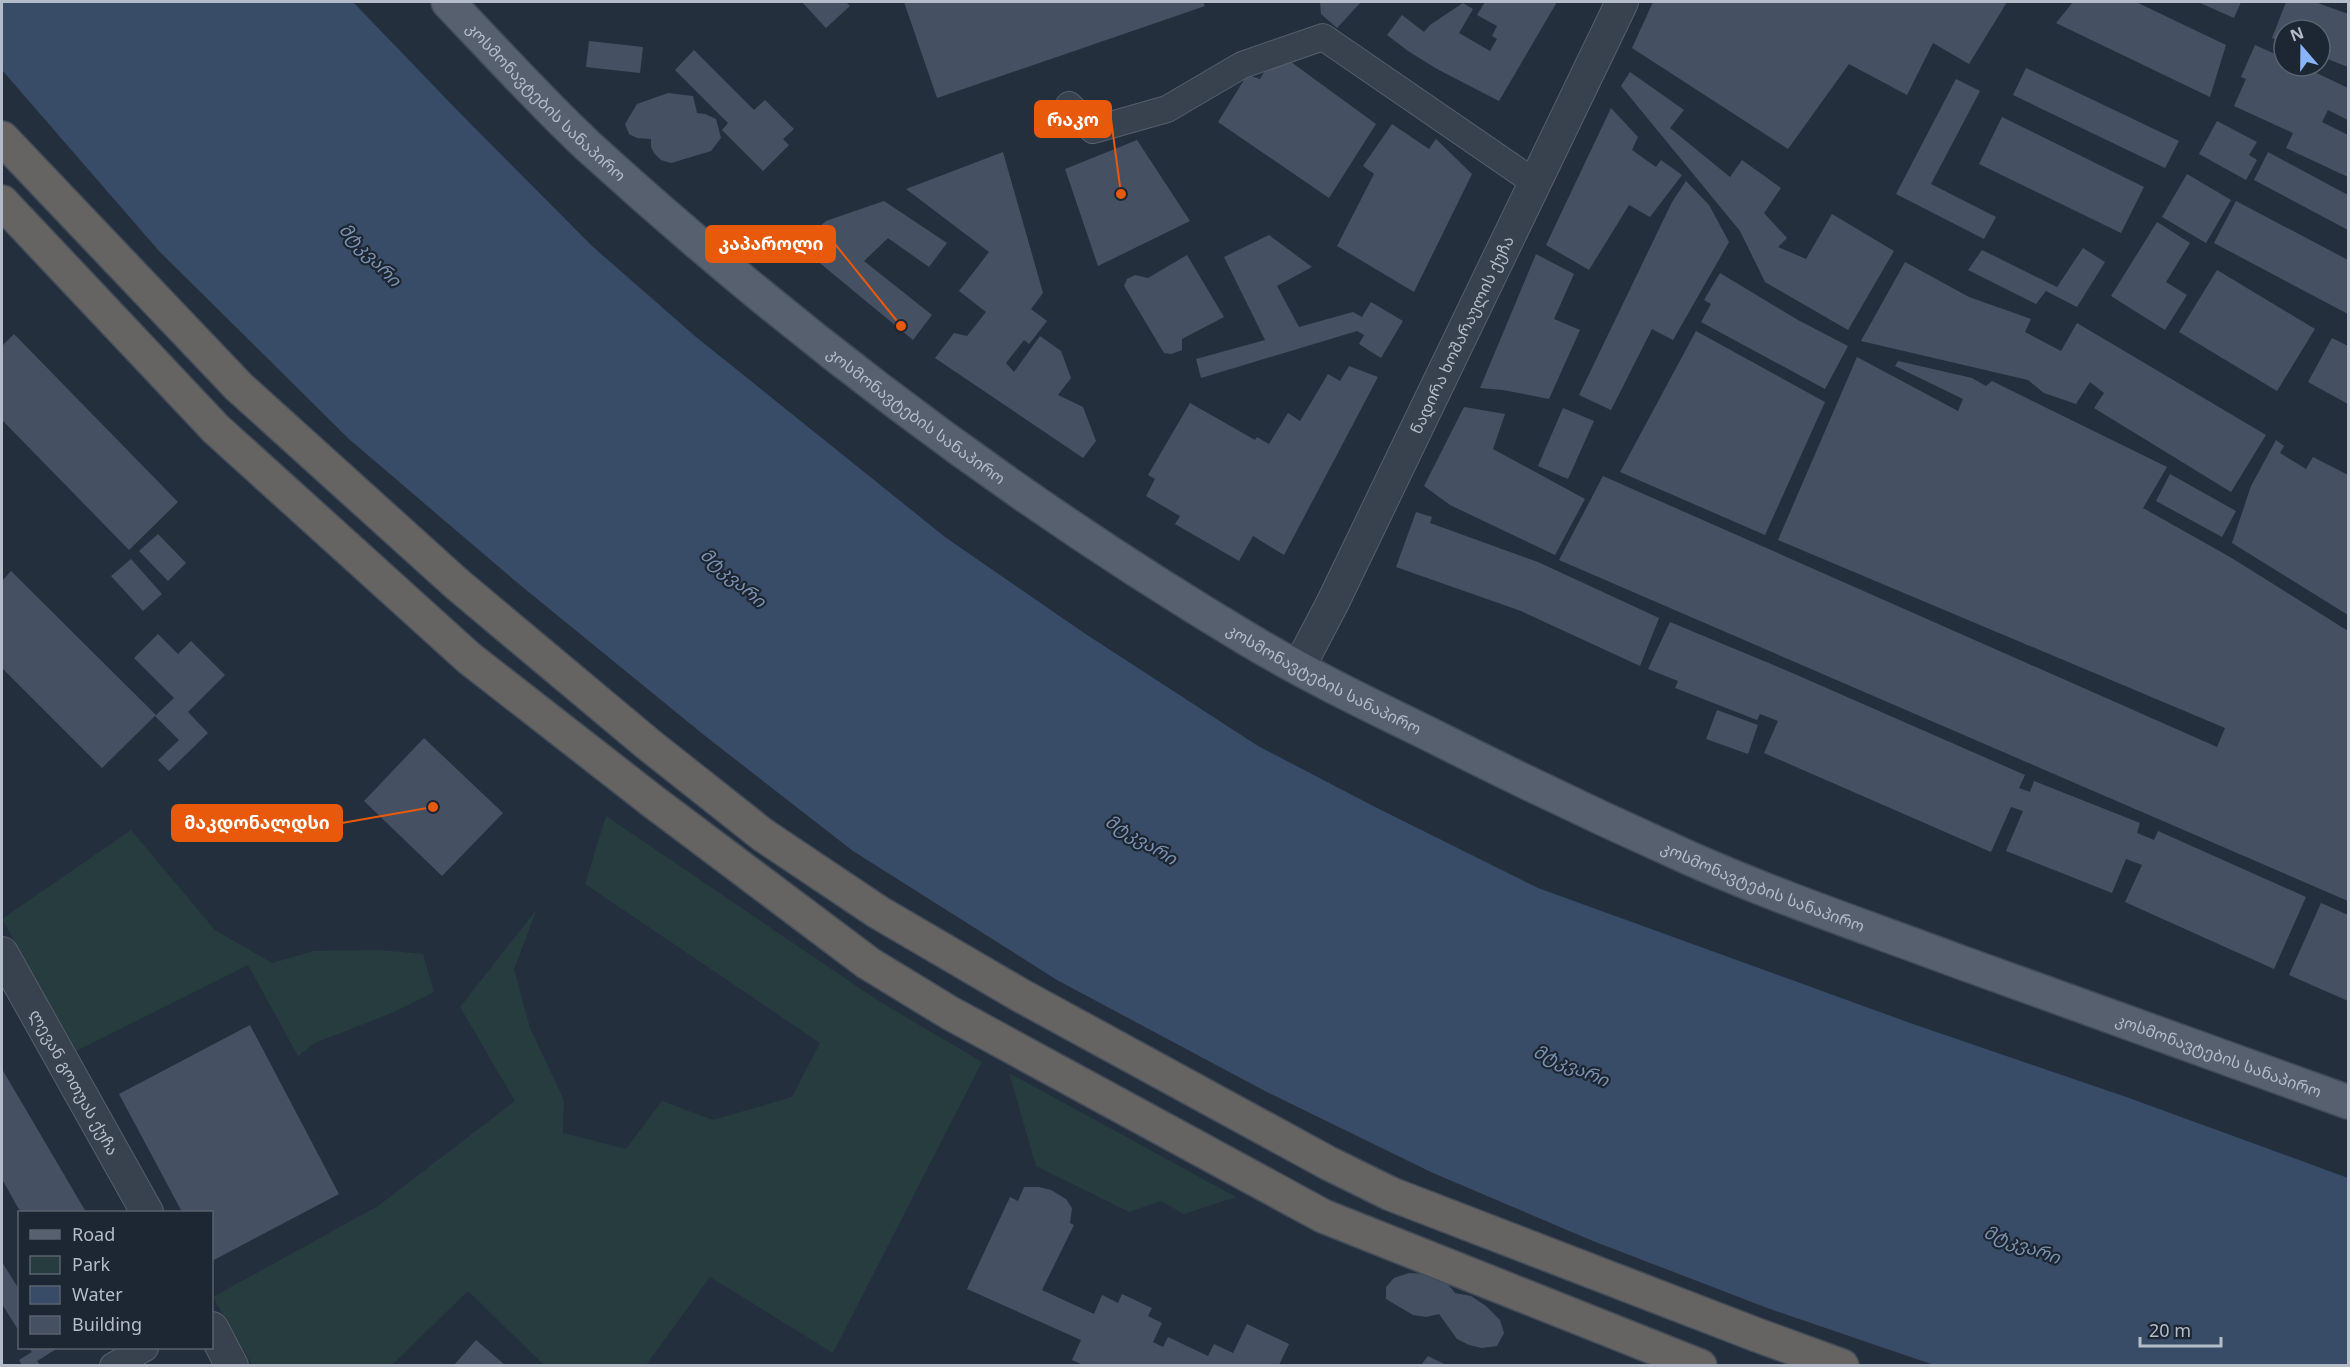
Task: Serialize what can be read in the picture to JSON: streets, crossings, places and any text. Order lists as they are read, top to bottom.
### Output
{
  "streets": {
    "main road": ["კოსმონავტების სანაპირო"],
    "street": ["ნადირა ხოშარაულის ქუჩა", "ლევან გოთუას ქუჩა"]
  },
  "crossings": [
    ["კოსმონავტების სანაპირო", "ნადირა ხოშარაულის ქუჩა"]
  ],
  "water": ["მტკვარი"],
  "places": ["რაკო", "კაპაროლი", "მაკდონალდსი"],
  "legend": [
    "Road",
    "Park",
    "Water",
    "Building"
  ],
  "scale_bar": "20 m",
  "north": "top"
}
